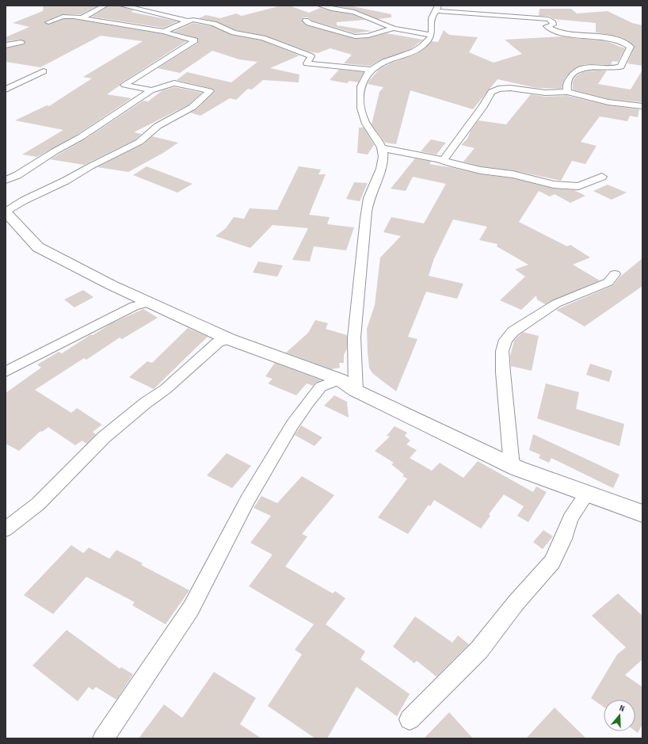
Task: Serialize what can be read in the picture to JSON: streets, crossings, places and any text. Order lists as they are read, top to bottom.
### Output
{
  "north": "top"
}
